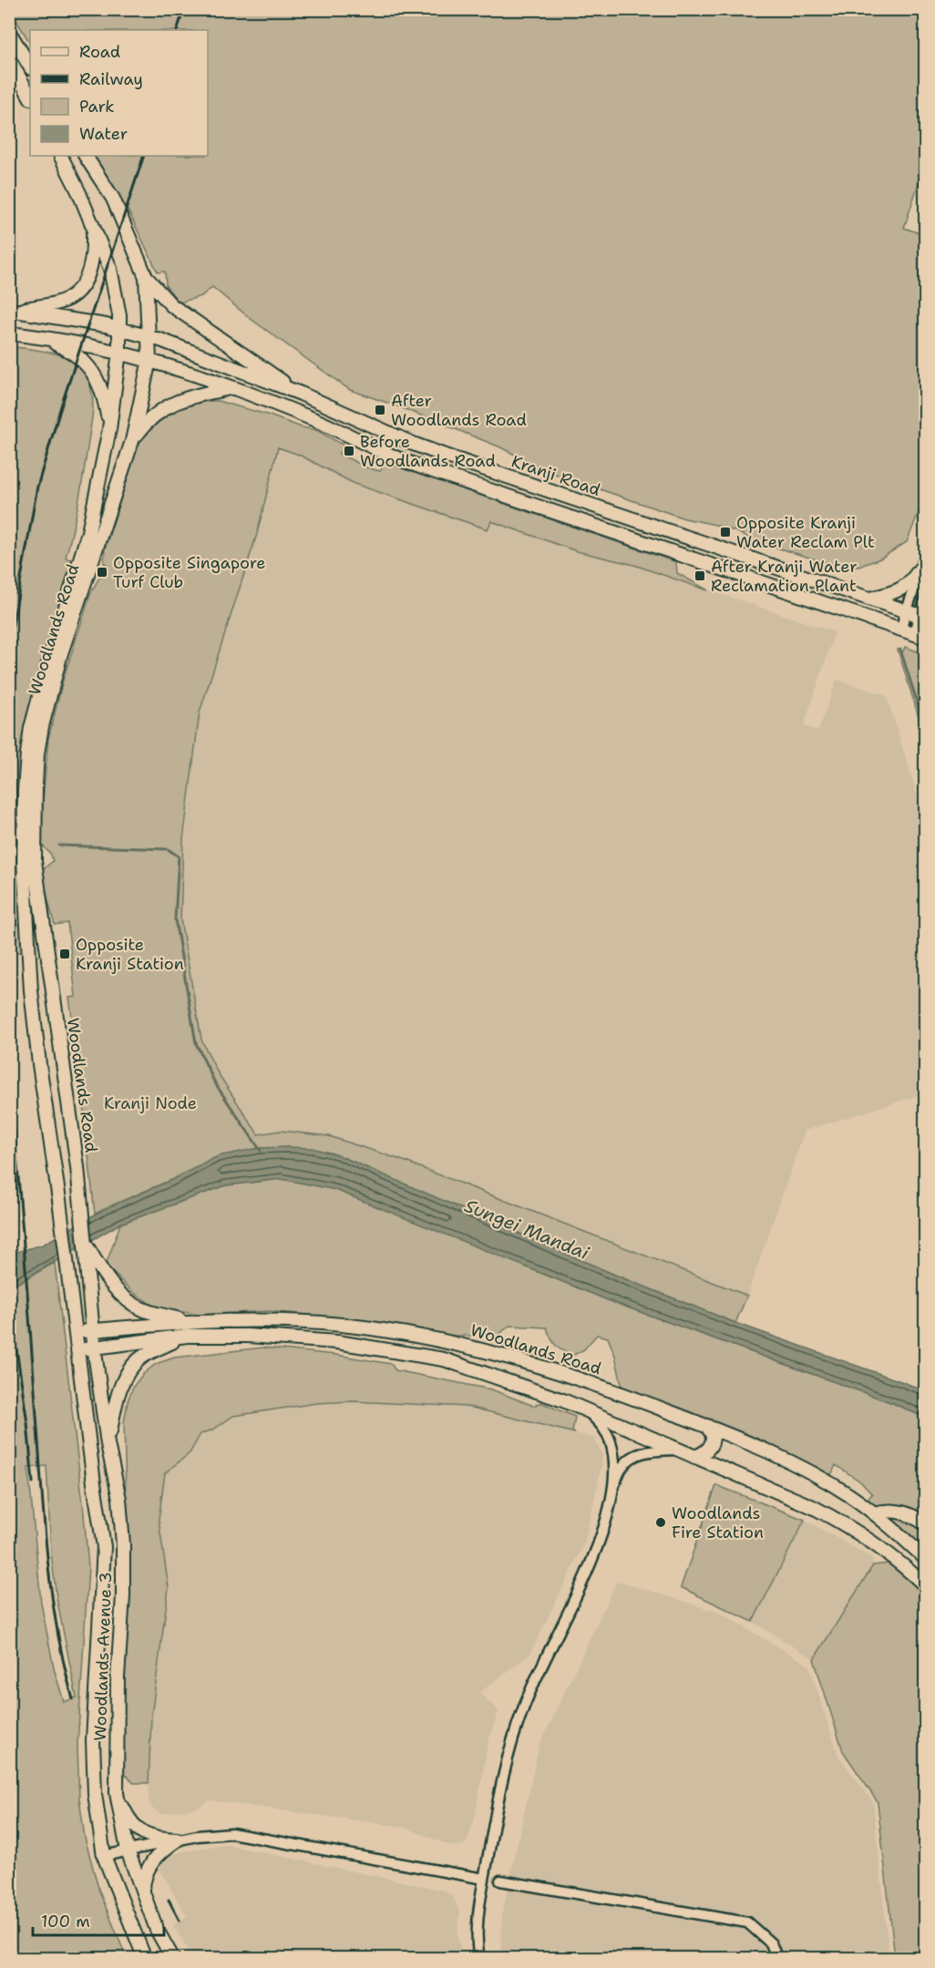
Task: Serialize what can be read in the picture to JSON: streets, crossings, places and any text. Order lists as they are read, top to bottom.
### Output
{
  "streets": {
    "main road": ["Kranji Road", "Woodlands Road", "Woodlands Avenue 3"]
  },
  "crossings": [
    ["Kranji Road", "Woodlands Road"],
    ["Woodlands Road", "Woodlands Avenue 3"]
  ],
  "water": ["Sungei Mandai"],
  "parks": ["Kranji Node"],
  "places": {
    "transit": [
      "After Woodlands Road",
      "Before Woodlands Road",
      "Opposite Kranji Water Reclam Plt",
      "Opposite Singapore Turf Club",
      "After Kranji Water Reclamation Plant",
      "Opposite Kranji Station"
    ],
    "other": ["Woodlands Fire Station"]
  },
  "legend": [
    "Road",
    "Railway",
    "Park",
    "Water"
  ],
  "scale_bar": "100 m"
}
